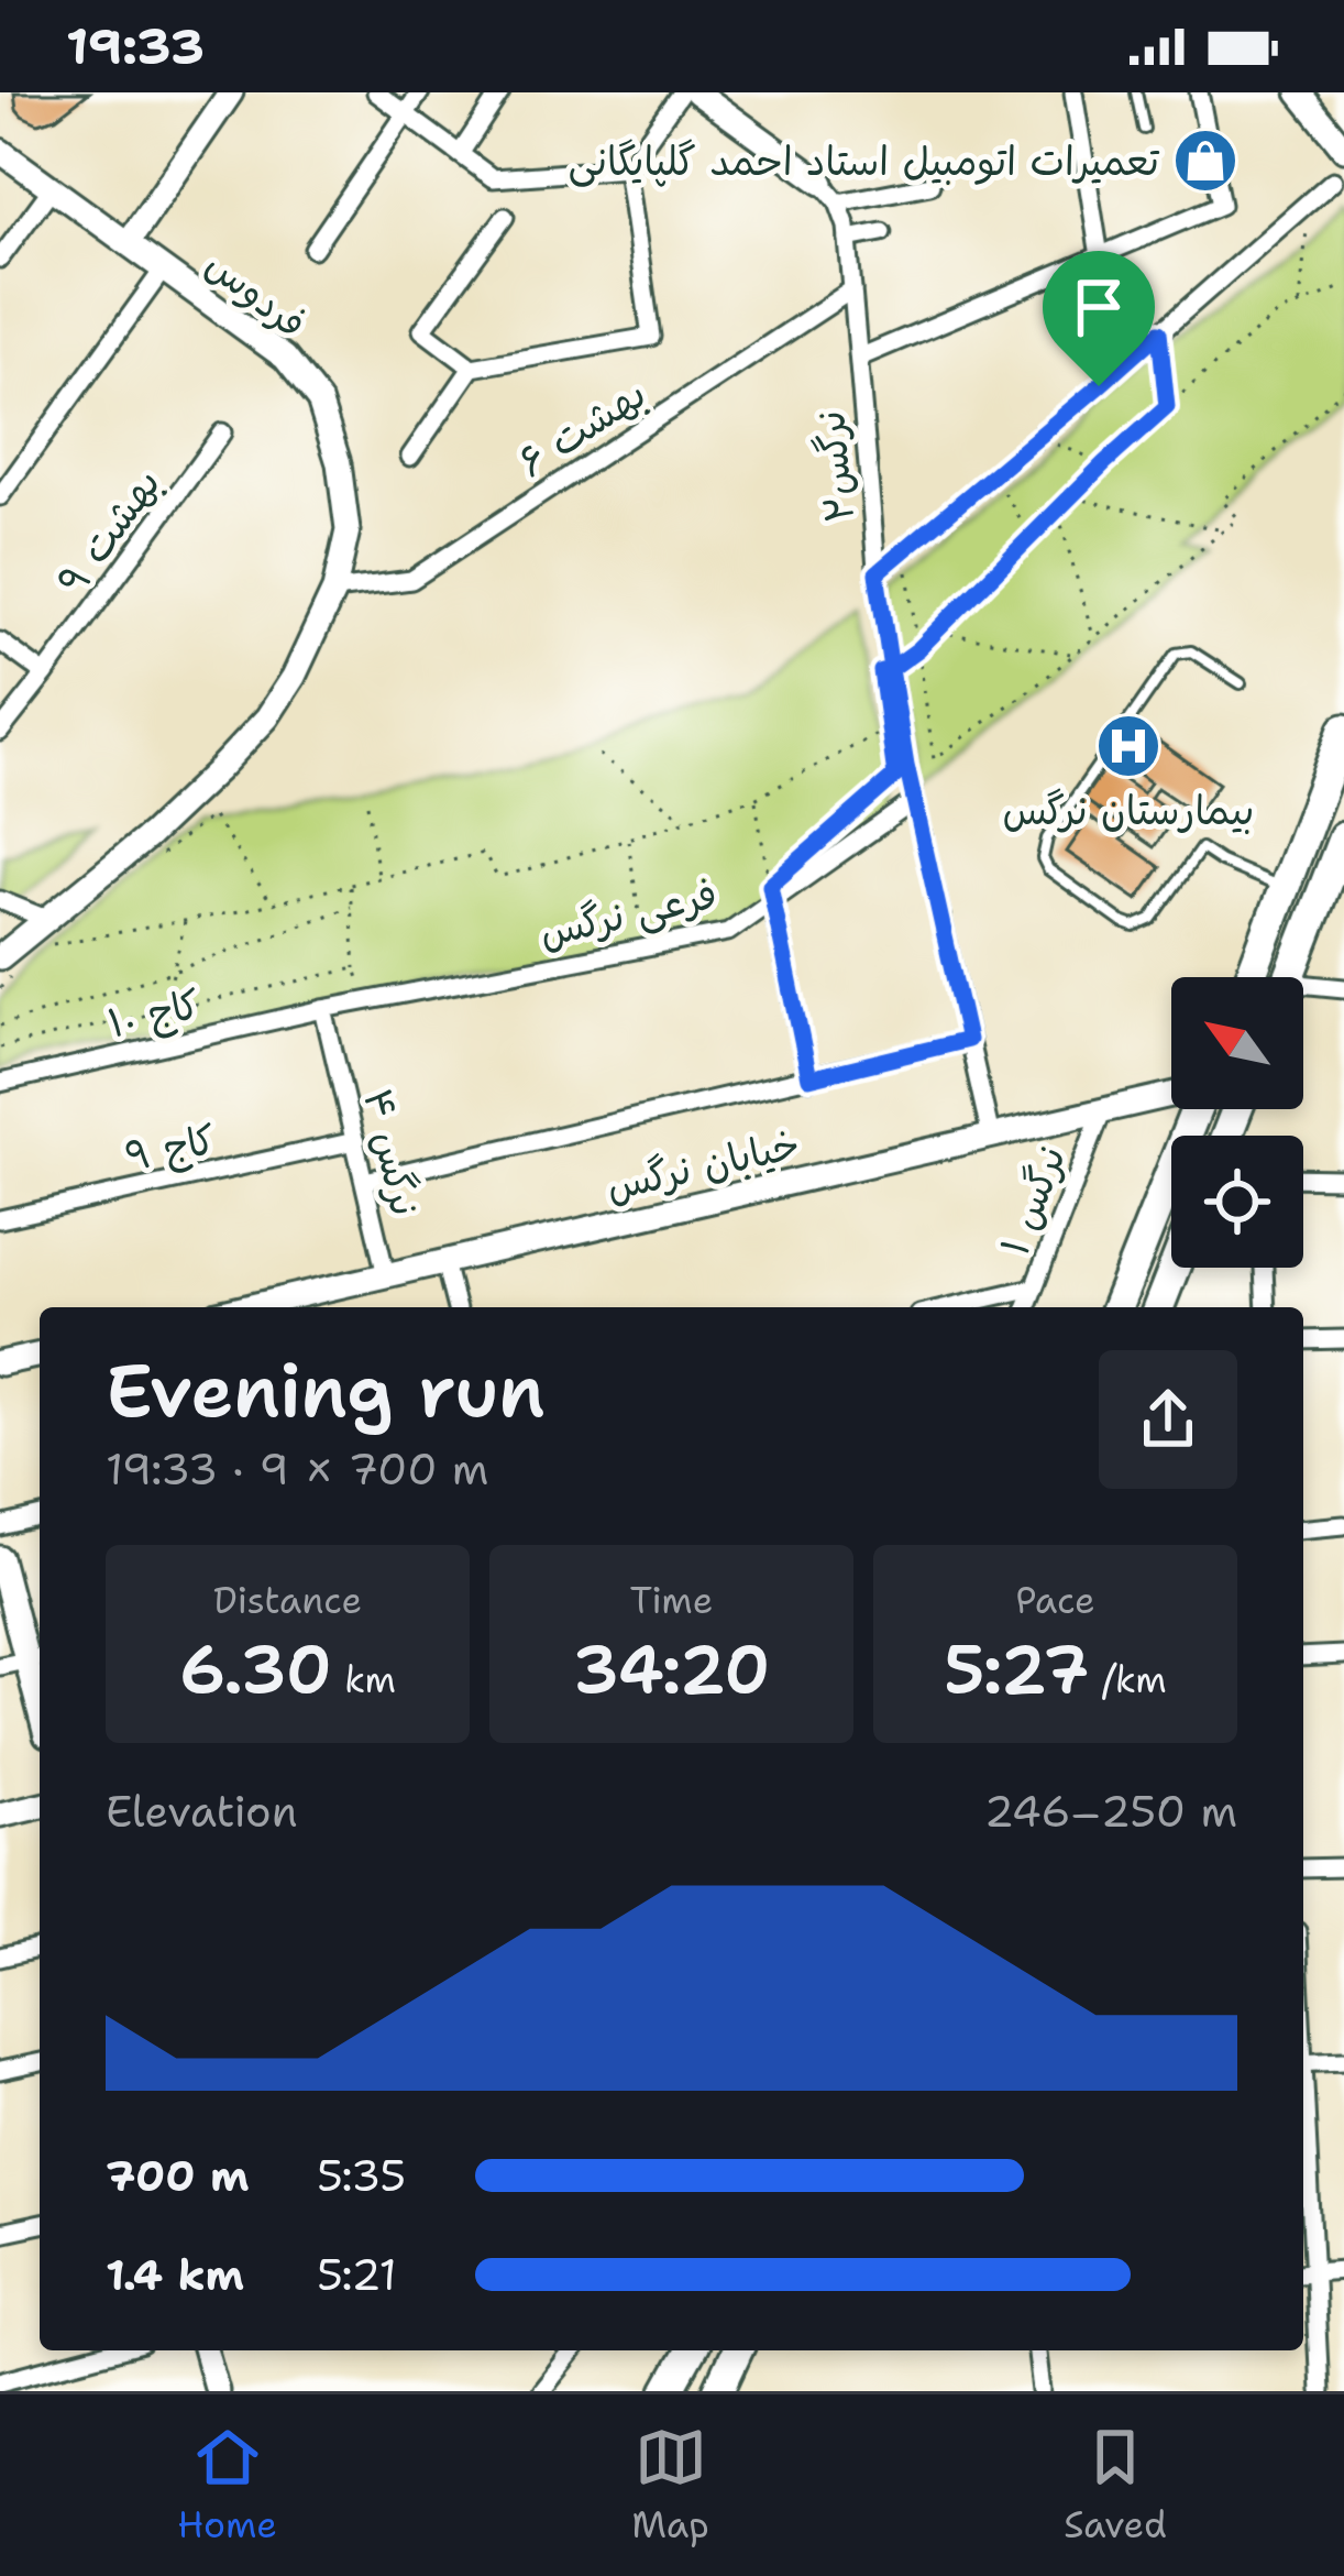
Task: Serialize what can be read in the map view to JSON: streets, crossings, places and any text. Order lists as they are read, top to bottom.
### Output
{
  "streets": {
    "street": [
      "فردوس",
      "بهشت ۶",
      "نرگس۲",
      "بهشت ۹",
      "فرعی نرگس",
      "کاج ۱۰",
      "کاج ۹",
      "نرگس ۴",
      "خیابان نرگس",
      "نرگس ۱"
    ]
  },
  "crossings": [
    ["فردوس", "بهشت ۶"],
    ["بهشت ۶", "نرگس۲"],
    ["نرگس۲", "فرعی نرگس"],
    ["نرگس۲", "خیابان نرگس"],
    ["فرعی نرگس", "کاج ۱۰"],
    ["فرعی نرگس", "نرگس ۴"],
    ["کاج ۱۰", "نرگس ۴"],
    ["کاج ۹", "نرگس ۴"],
    ["نرگس ۴", "خیابان نرگس"],
    ["خیابان نرگس", "نرگس ۱"]
  ],
  "places": {
    "shop": ["تعمیرات اتومبیل استاد احمد گلپایگانی"],
    "hospital": ["بیمارستان نرگس"]
  },
  "north": "top left",
  "page": {
    "status": "19:33",
    "heading": ["Evening run", "19:33 · 9 × 700 m"],
    "stats": [
      ["Distance", "6.30 km"],
      ["Time", "34:20"],
      ["Pace", "5:27 /km"]
    ],
    "chart": ["Elevation", "246–250 m"],
    "list": [
      {
        "name": "700 m",
        "note": "5:35"
      },
      {
        "name": "1.4 km",
        "note": "5:21"
      }
    ],
    "tabs": ["Home", "Map", "Saved"]
  }
}
